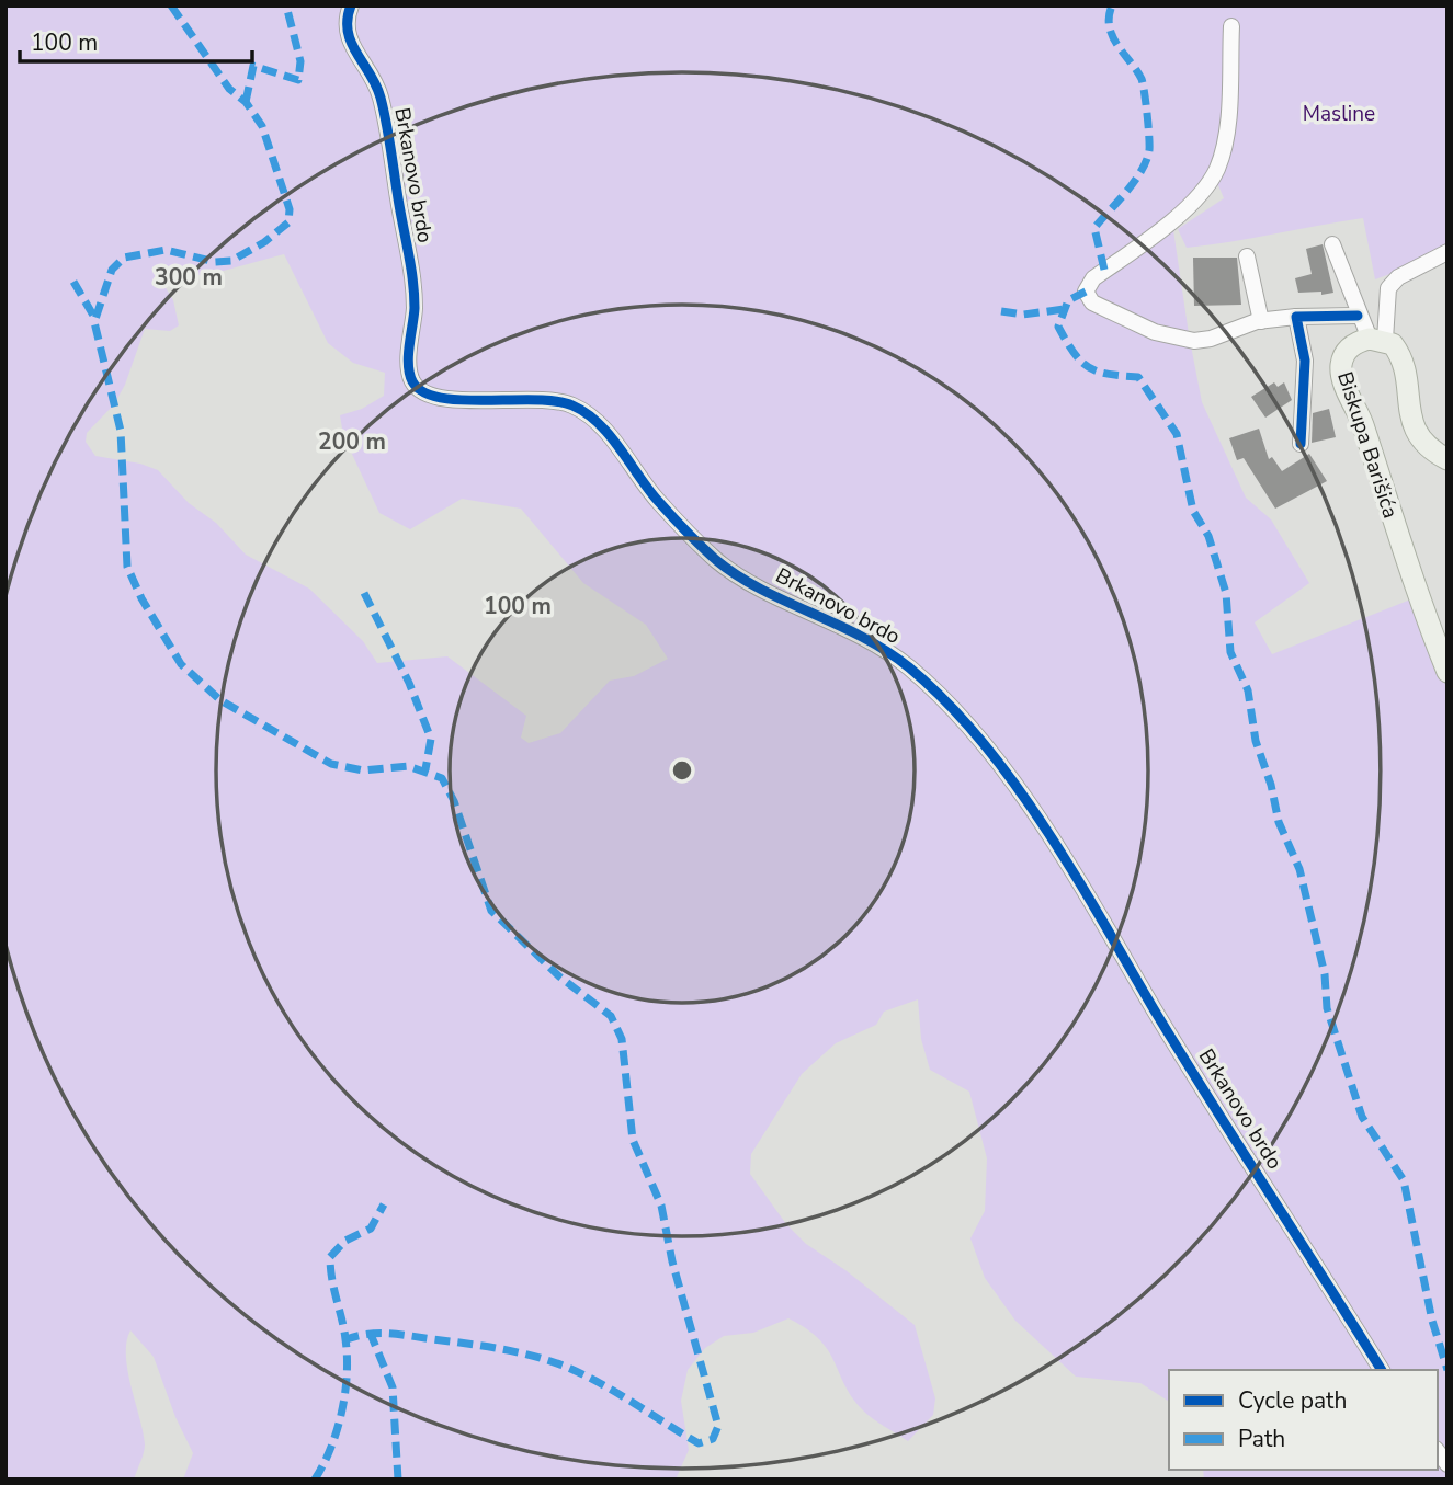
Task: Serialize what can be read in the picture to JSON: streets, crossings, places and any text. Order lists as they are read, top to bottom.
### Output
{
  "streets": {
    "main road": ["Biskupa Barišića"],
    "street": ["Brkanovo brdo"]
  },
  "parks": ["Masline"],
  "legend": ["Cycle path", "Path"],
  "scale_bar": "100 m",
  "rings": ["300 m", "200 m", "100 m"]
}
